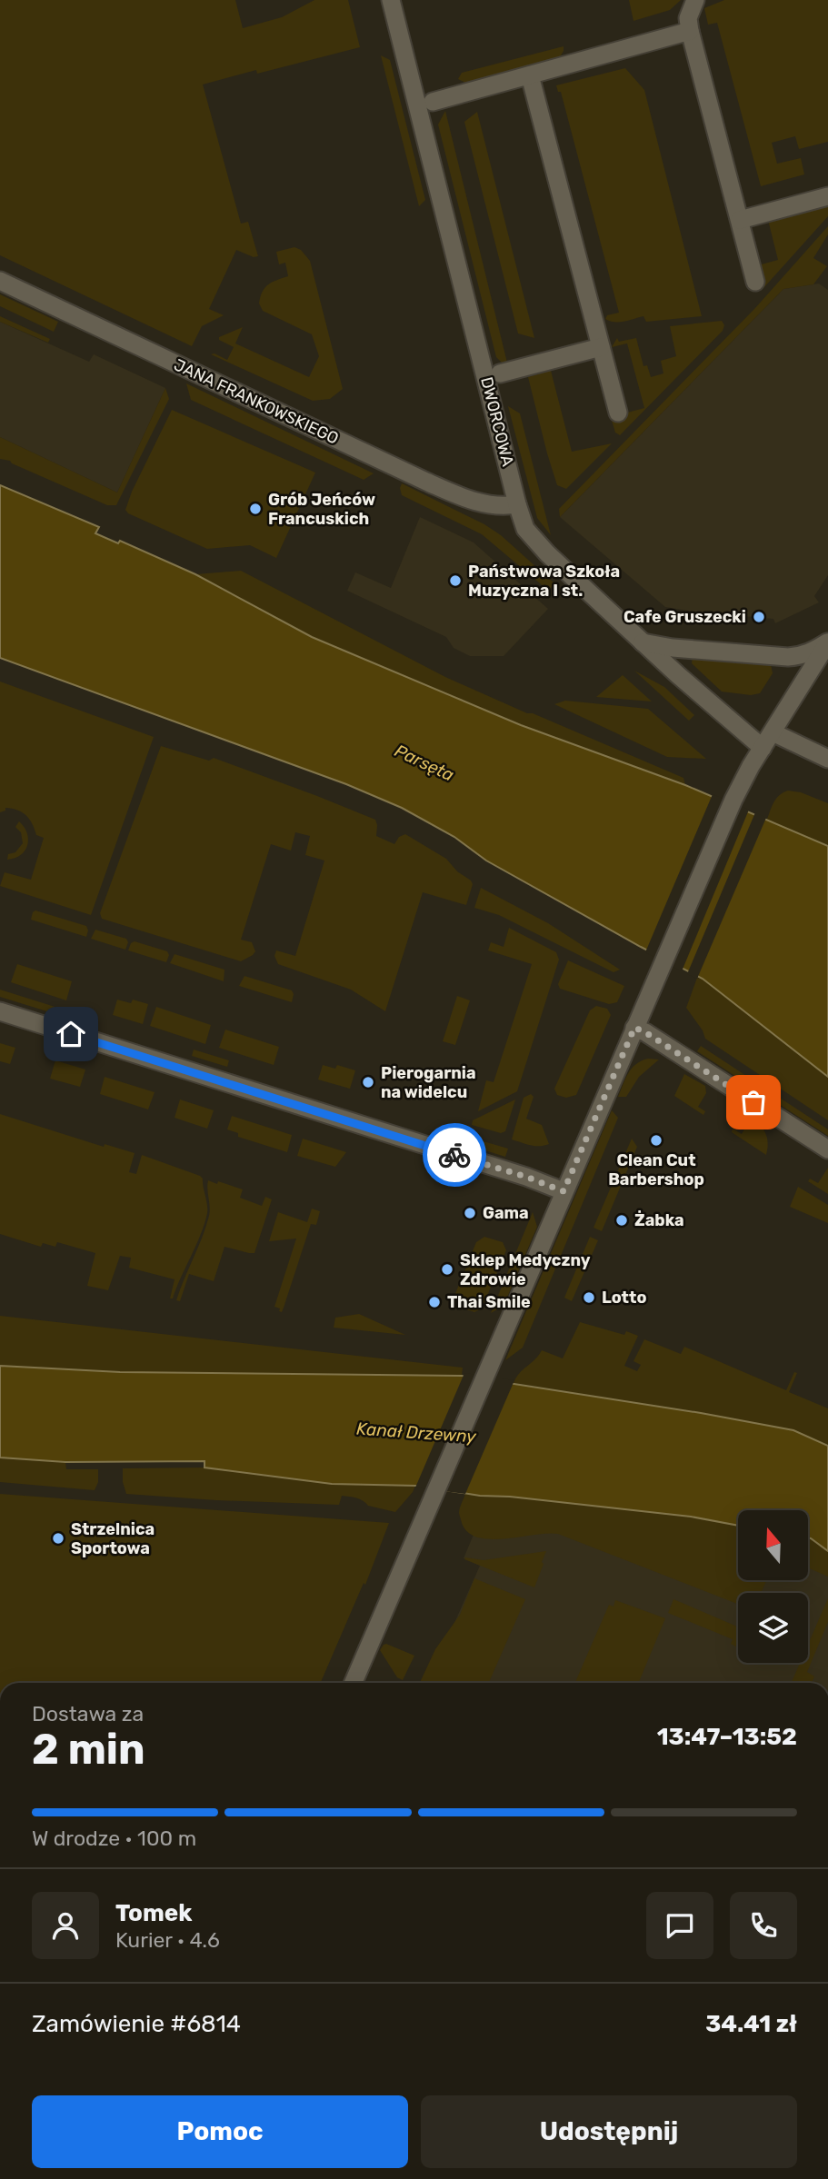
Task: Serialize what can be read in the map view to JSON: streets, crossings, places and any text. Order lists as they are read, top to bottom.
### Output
{
  "streets": {
    "street": ["JANA FRANKOWSKIEGO", "DWORCOWA"]
  },
  "crossings": [
    ["JANA FRANKOWSKIEGO", "DWORCOWA"]
  ],
  "water": ["Parsęta", "Kanał Drzewny"],
  "places": [
    "Grób Jeńców Francuskich",
    "Państwowa Szkoła Muzyczna I st.",
    "Cafe Gruszecki",
    "Pierogarnia na widelcu",
    "Clean Cut Barbershop",
    "Gama",
    "Żabka",
    "Sklep Medyczny Zdrowie",
    "Lotto",
    "Thai Smile",
    "Strzelnica Sportowa"
  ],
  "north": "top",
  "page": {
    "heading": ["2 min", "Dostawa za", "13:47–13:52"],
    "panel": [
      "Tomek",
      "Kurier · 4.6",
      "Zamówienie #6814",
      "34.41 zł"
    ],
    "bar": "W drodze · 100 m",
    "buttons": ["Pomoc", "Udostępnij"]
  }
}
